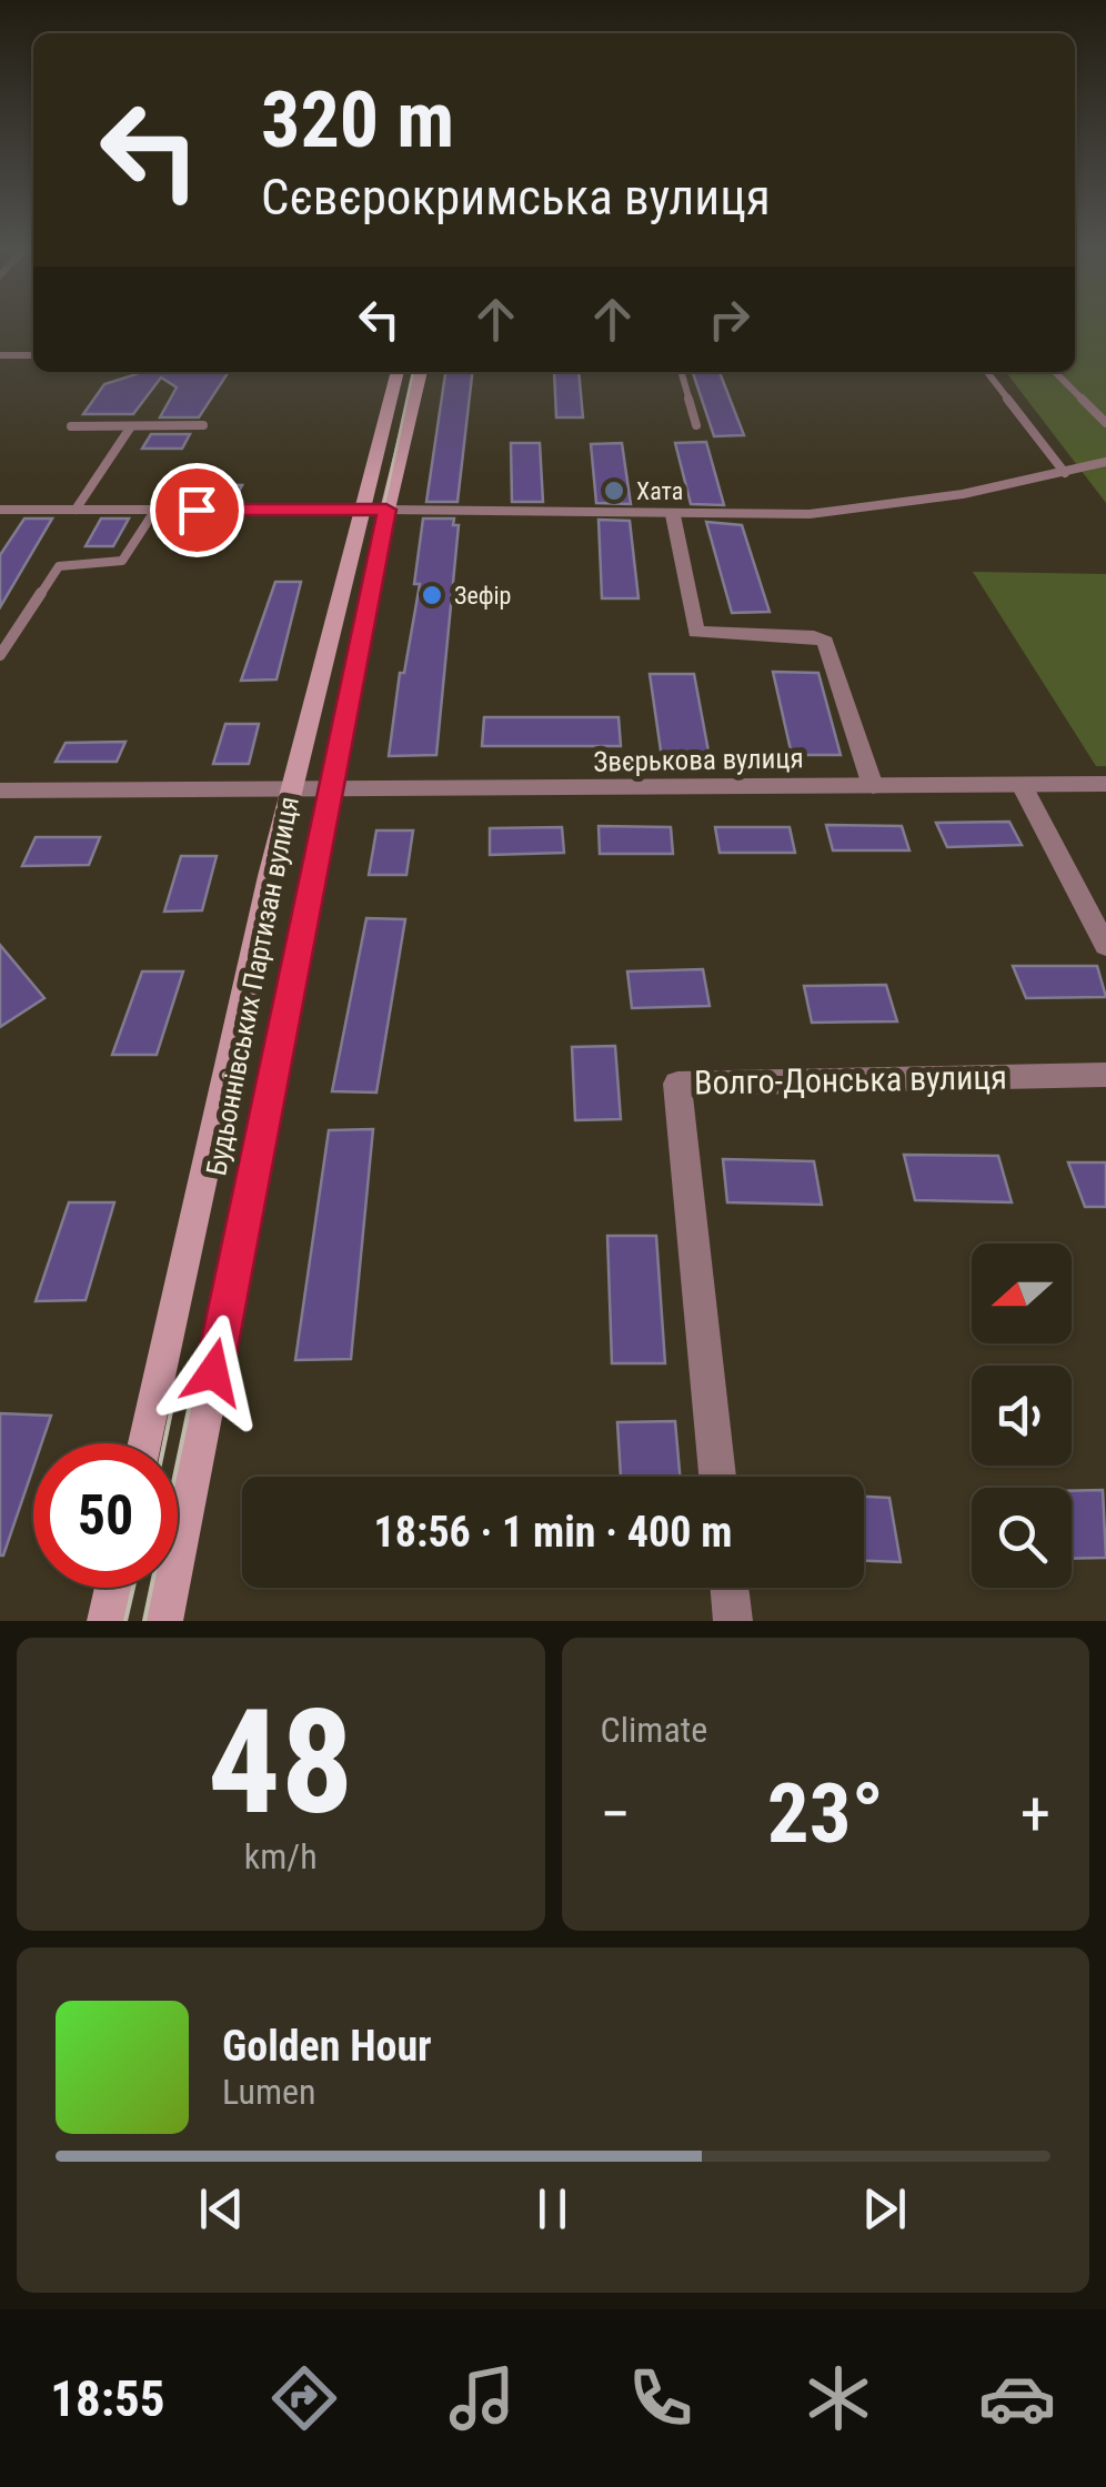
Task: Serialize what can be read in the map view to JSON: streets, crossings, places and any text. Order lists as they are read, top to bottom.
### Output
{
  "streets": {
    "main road": ["Будьоннівських Партизан вулиця"],
    "street": ["Звєрькова вулиця", "Волго-Донська вулиця"]
  },
  "crossings": [
    ["Звєрькова вулиця", "Будьоннівських Партизан вулиця"]
  ],
  "places": ["Хата", "Зефір"],
  "north": "left",
  "page": {
    "turn": ["320 m", "Сєвєрокримська вулиця"],
    "limit": "50",
    "trip": "18:56 · 1 min · 400 m",
    "tile": [
      ["48", "km/h"],
      "Climate"
    ],
    "heat": ["−", "23°", "+"],
    "song": ["Golden Hour", "Lumen"],
    "tabs": "18:55"
  }
}
